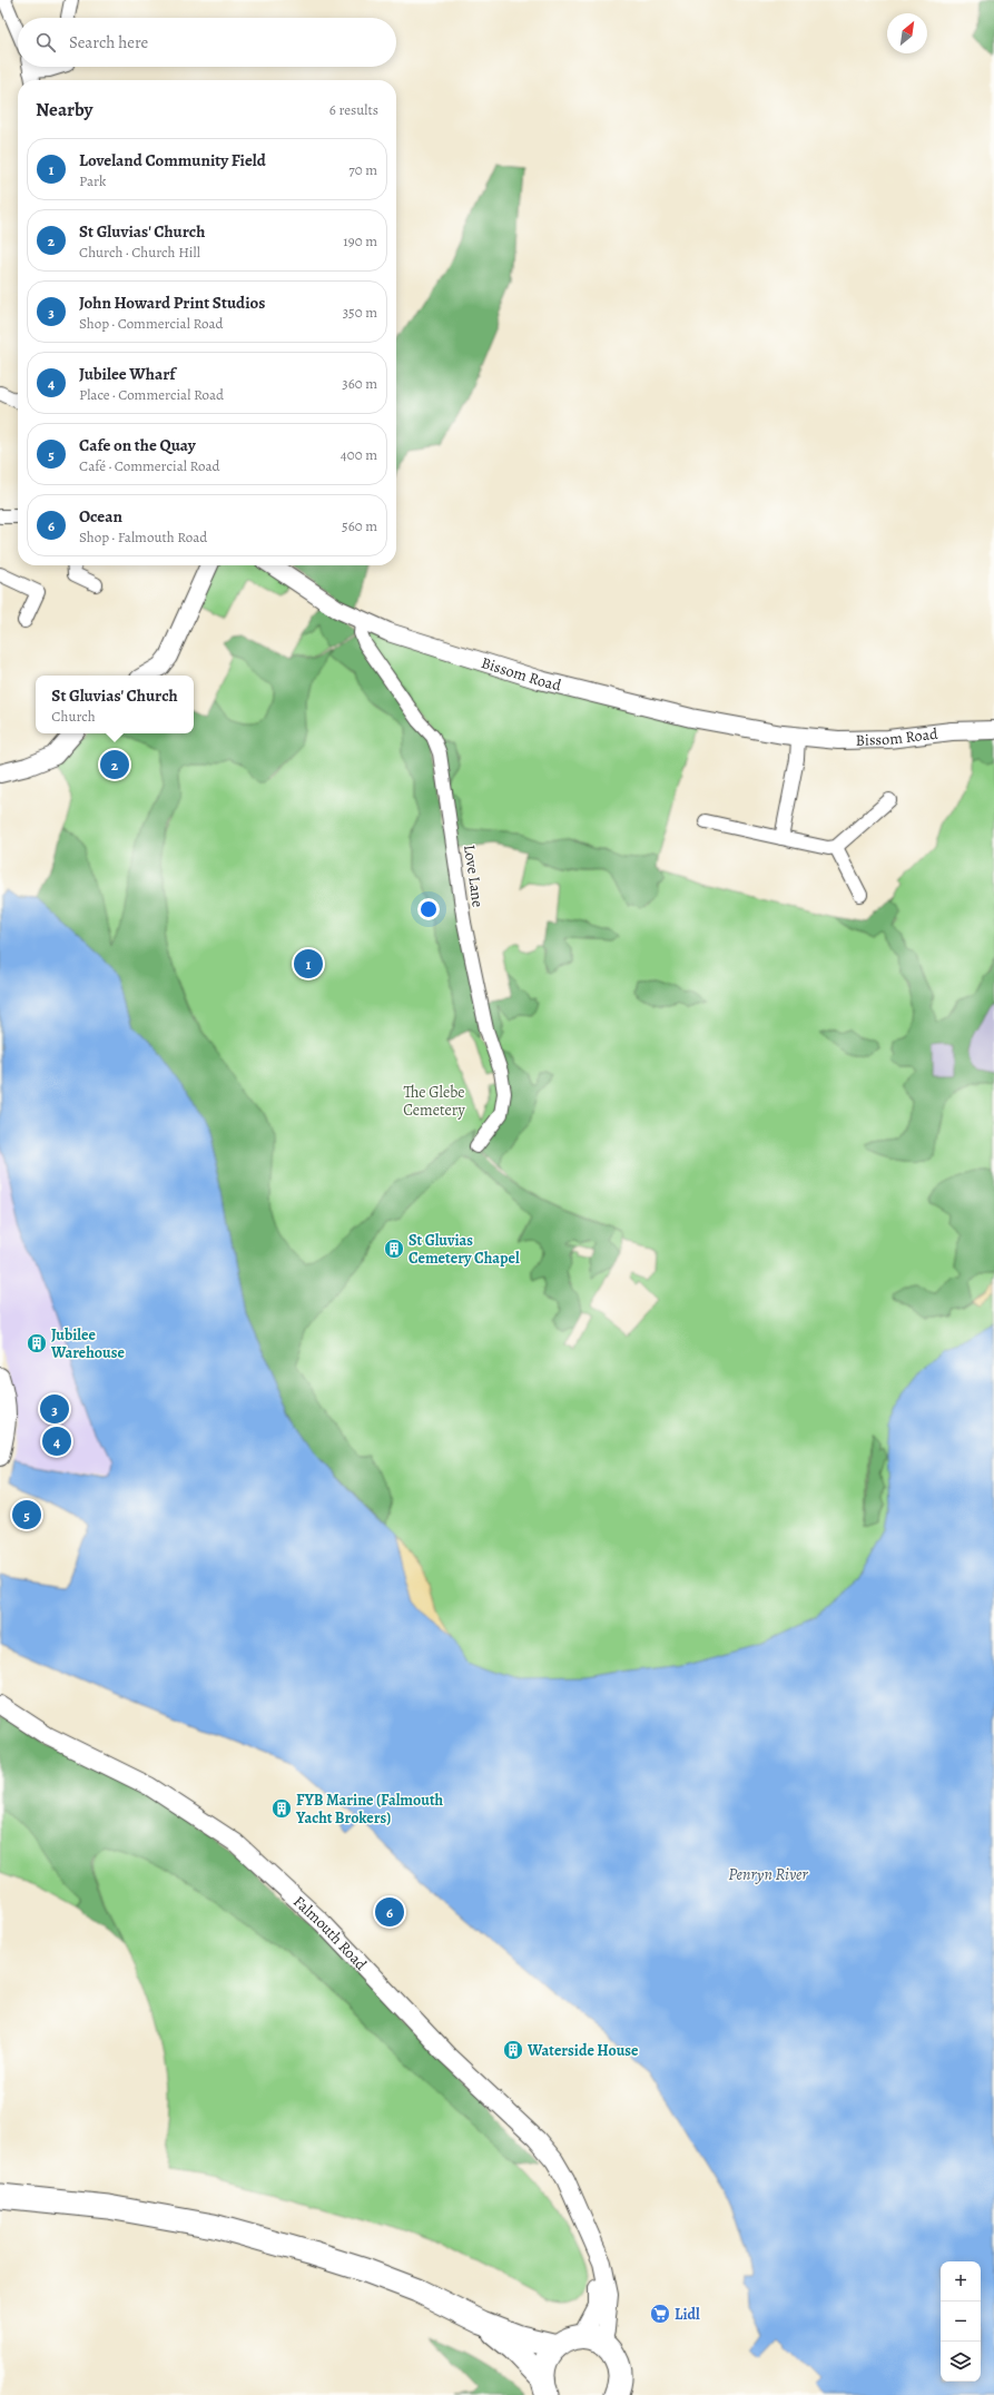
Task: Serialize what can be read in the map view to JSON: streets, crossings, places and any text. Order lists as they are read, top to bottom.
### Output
{
  "streets": {
    "street": ["Bissom Road", "Love Lane", "Falmouth Road"]
  },
  "crossings": [
    ["Bissom Road", "Love Lane"]
  ],
  "water": ["Penryn River"],
  "parks": ["The Glebe Cemetery"],
  "places": {
    "building": [
      "St Gluvias Cemetery Chapel",
      "Jubilee Warehouse",
      "FYB Marine (Falmouth Yacht Brokers)",
      "Waterside House"
    ],
    "supermarket": ["Lidl"]
  },
  "north": "top right",
  "page": {
    "search": "Search here",
    "heading": ["Nearby", "6 results"],
    "list": [
      {
        "mark": "1",
        "name": "Loveland Community Field",
        "note": "Park",
        "value": "70 m"
      },
      {
        "mark": "2",
        "name": "St Gluvias' Church",
        "note": "Church · Church Hill",
        "value": "190 m"
      },
      {
        "mark": "3",
        "name": "John Howard Print Studios",
        "note": "Shop · Commercial Road",
        "value": "350 m"
      },
      {
        "mark": "4",
        "name": "Jubilee Wharf",
        "note": "Place · Commercial Road",
        "value": "360 m"
      },
      {
        "mark": "5",
        "name": "Cafe on the Quay",
        "note": "Café · Commercial Road",
        "value": "400 m"
      },
      {
        "mark": "6",
        "name": "Ocean",
        "note": "Shop · Falmouth Road",
        "value": "560 m"
      }
    ],
    "popup": ["St Gluvias' Church", "Church"],
    "pins": [
      "2",
      "1",
      "3",
      "4",
      "5",
      "6"
    ],
    "map_buttons": ["+", "−"]
  }
}
